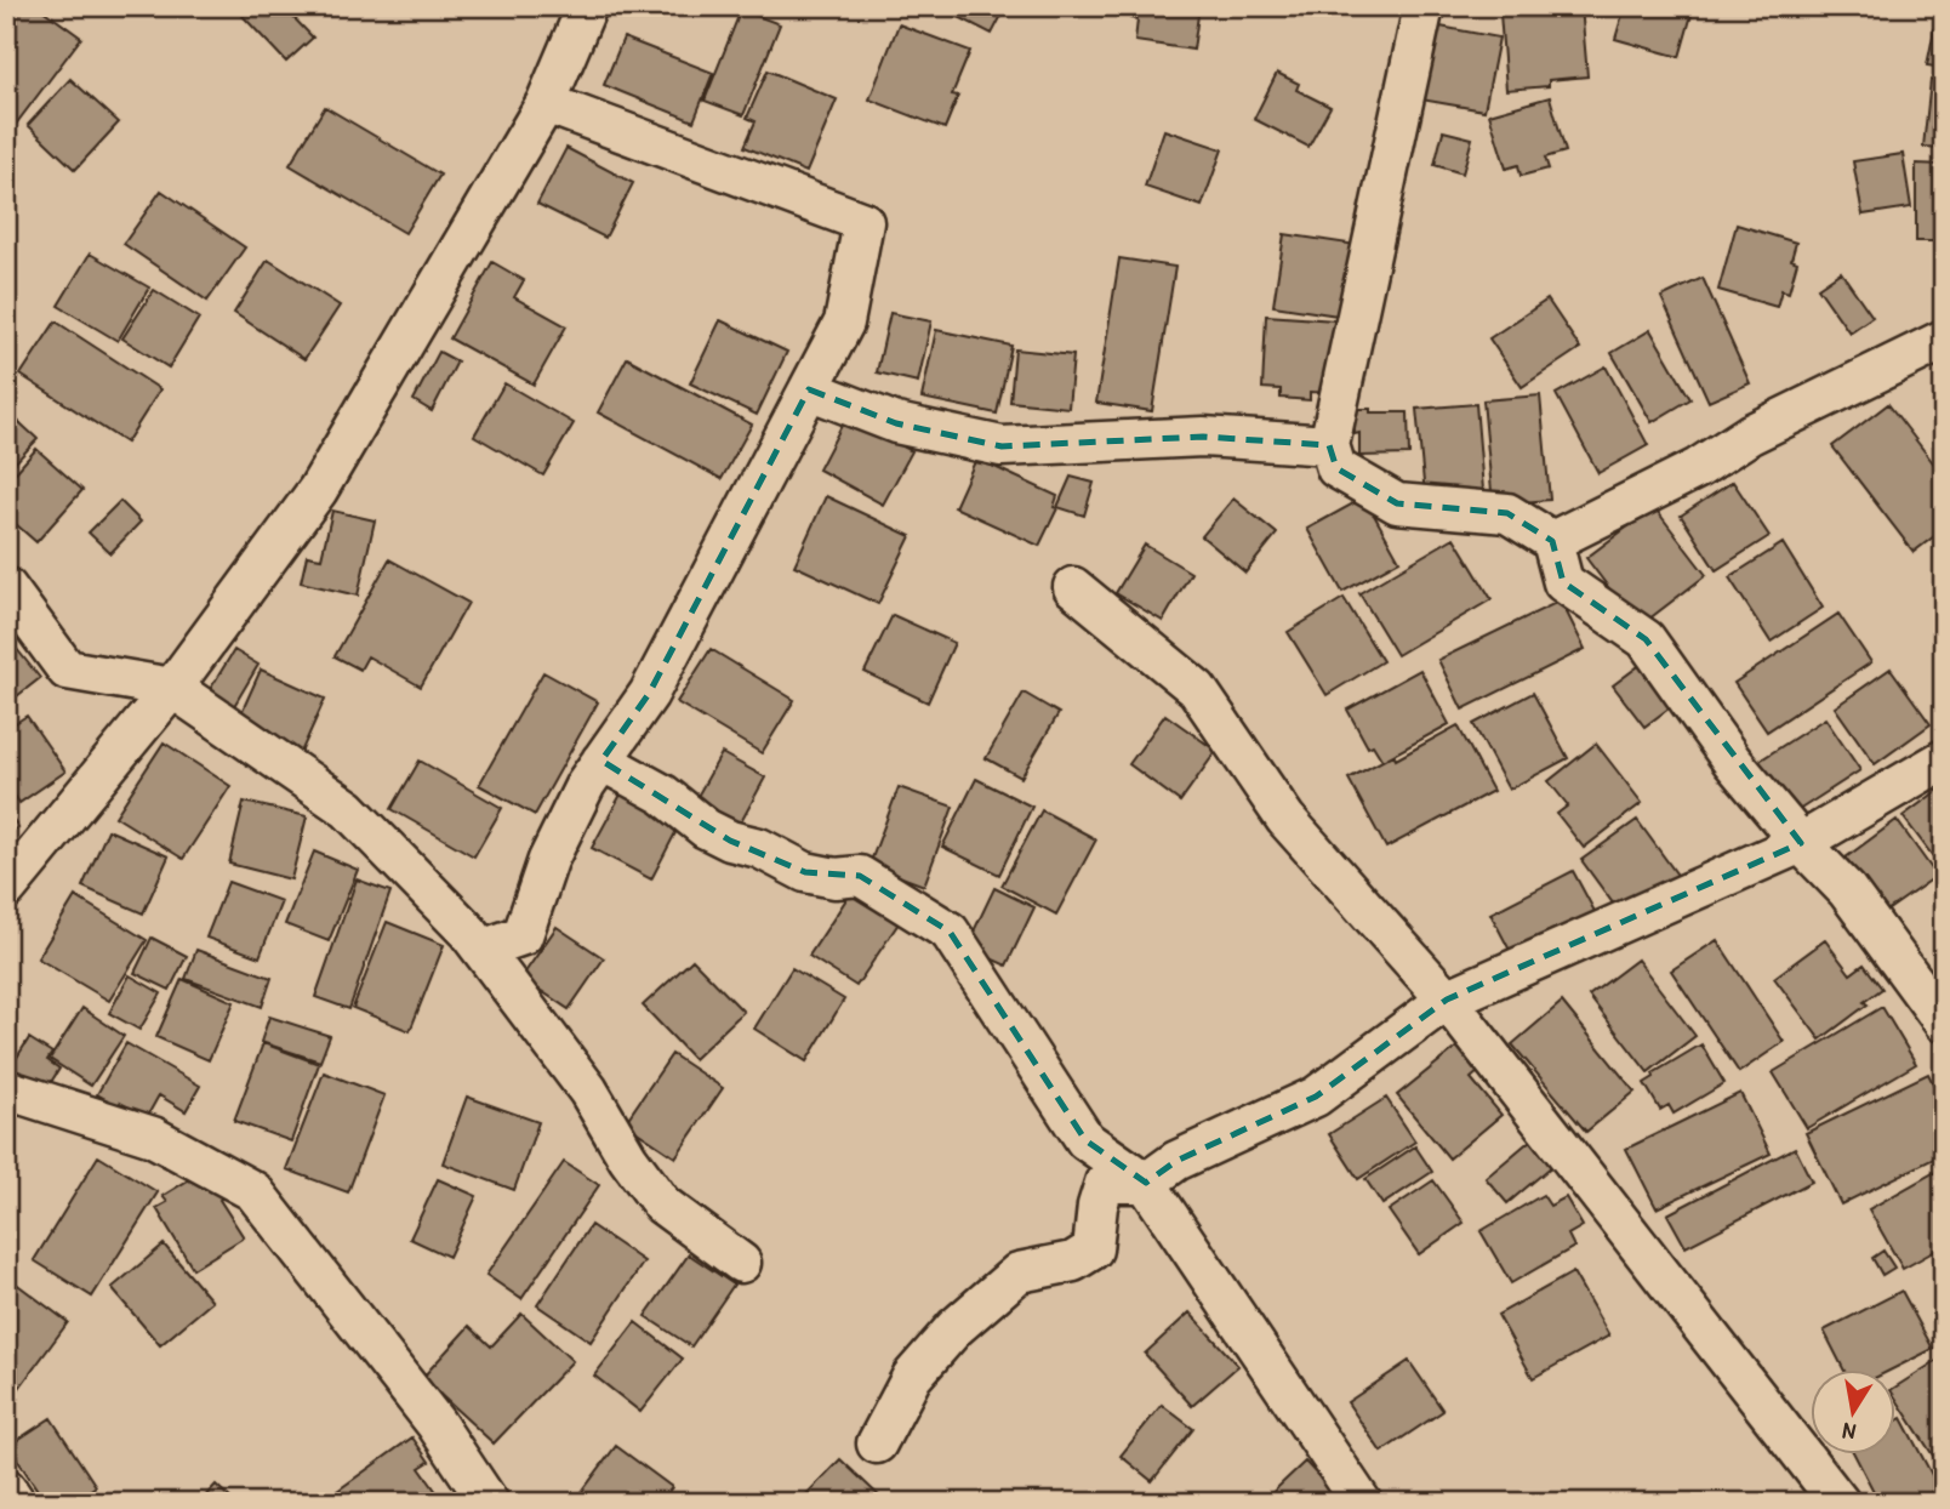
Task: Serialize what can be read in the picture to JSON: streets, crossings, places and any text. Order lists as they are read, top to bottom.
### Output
{
  "north": "bottom"
}
